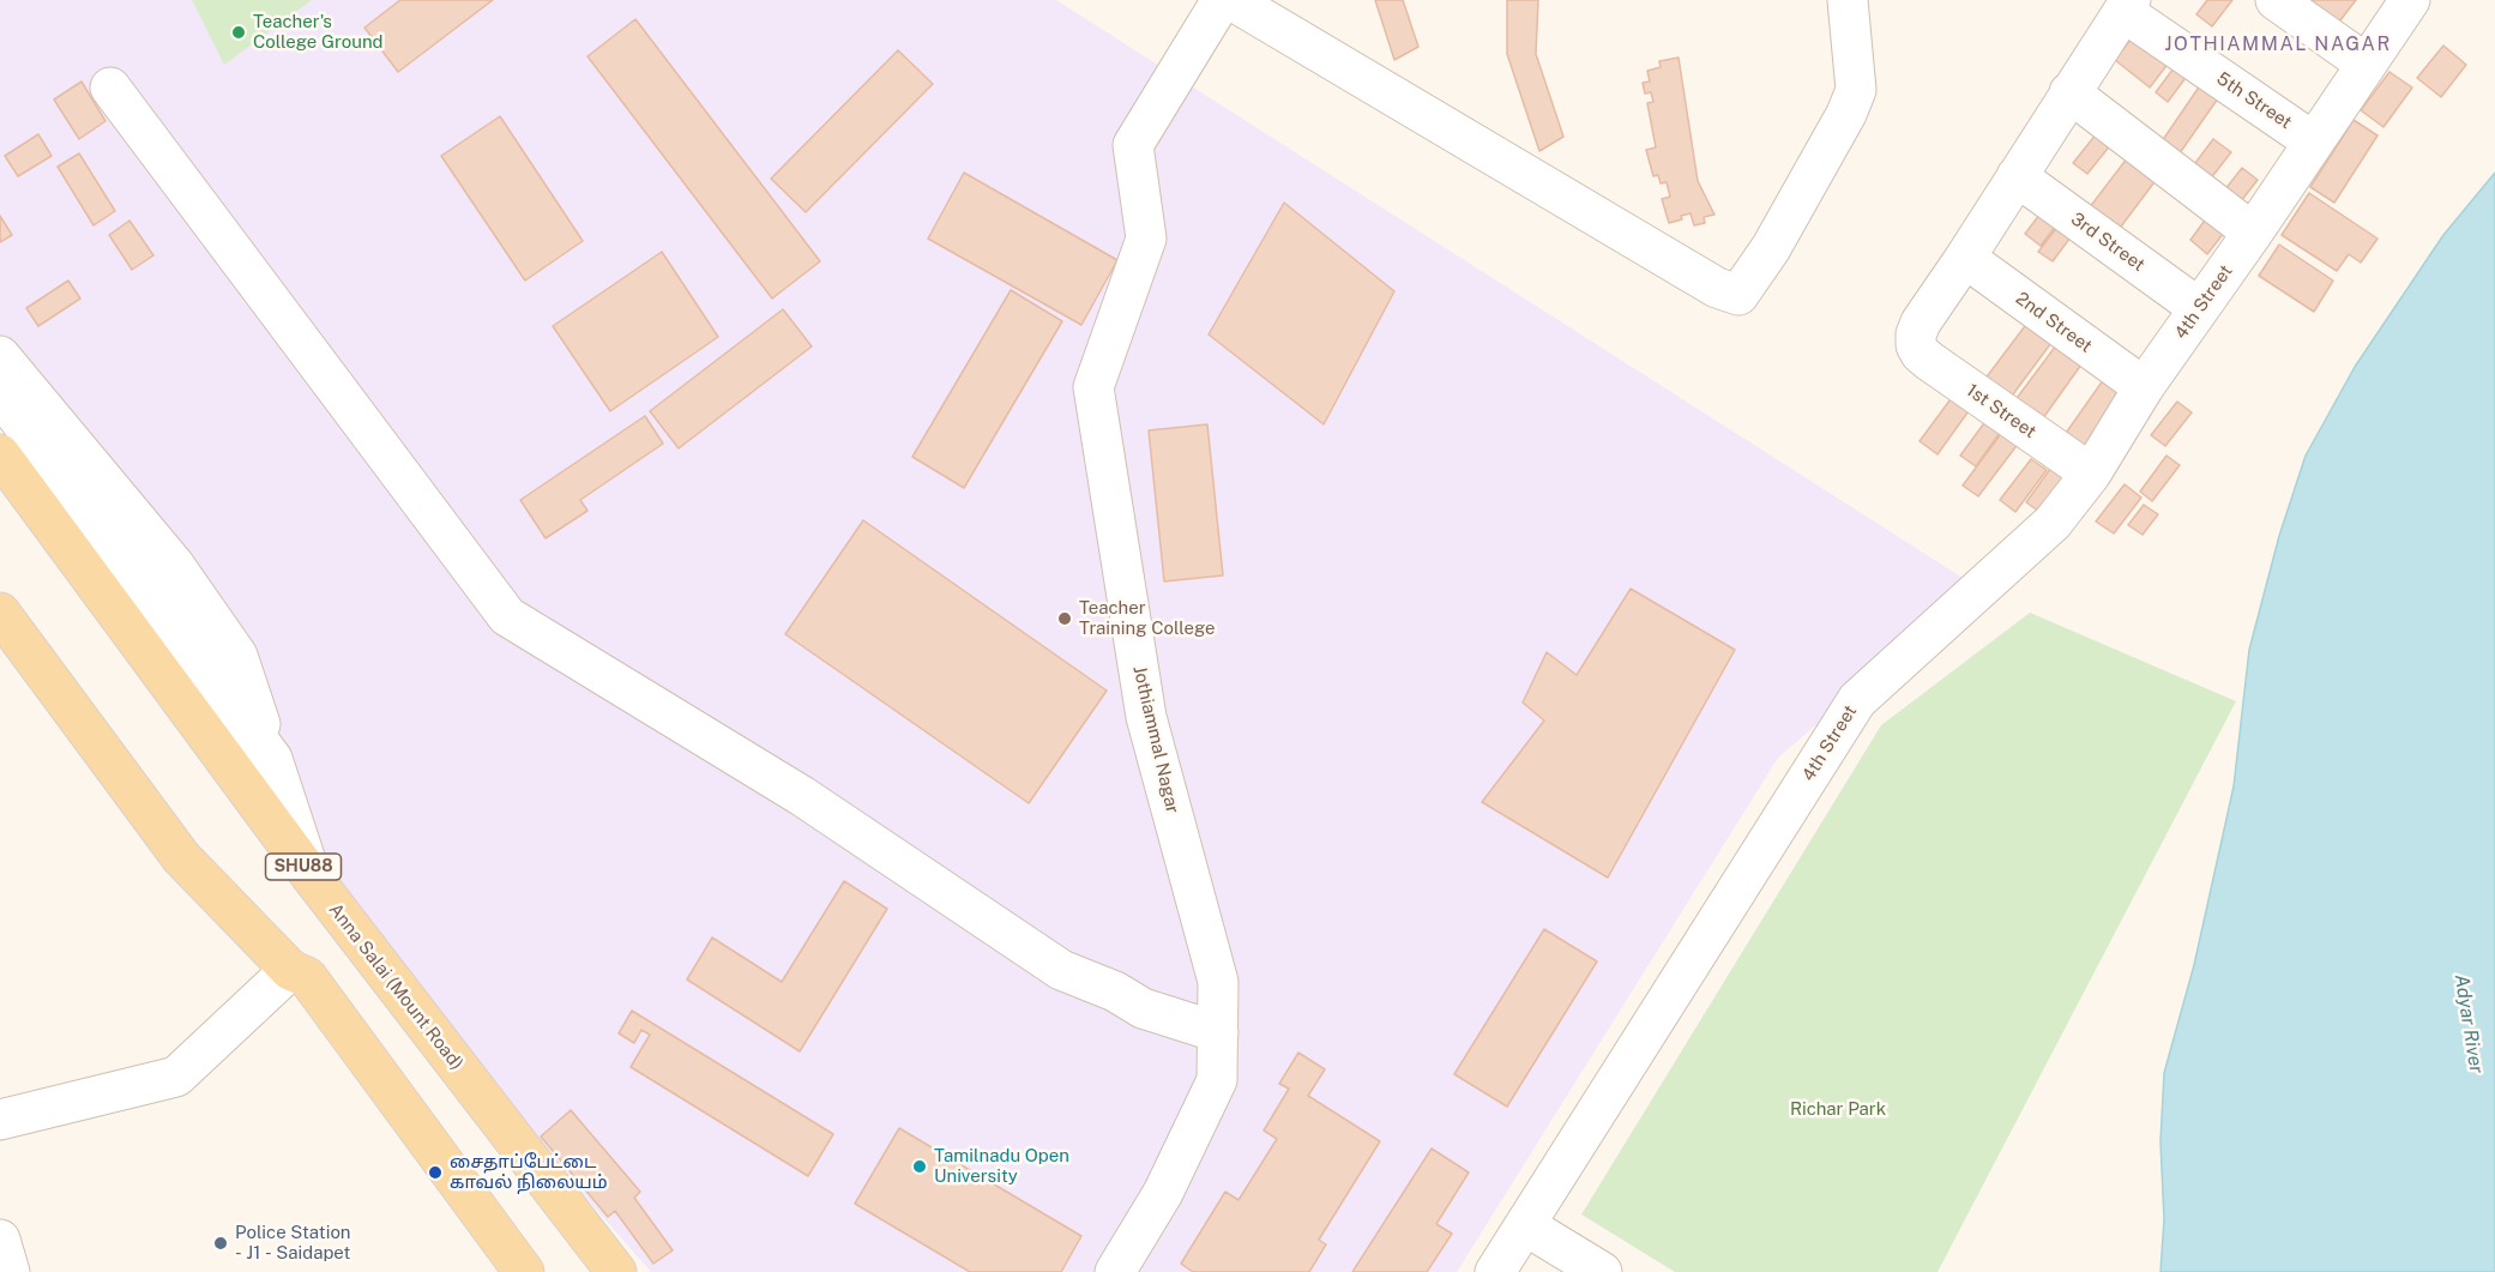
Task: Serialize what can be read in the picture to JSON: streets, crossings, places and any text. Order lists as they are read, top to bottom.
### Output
{
  "streets": {
    "main road": ["SHU88", "Anna Salai (Mount Road)"],
    "street": [
      "5th Street",
      "3rd Street",
      "4th Street",
      "2nd Street",
      "1st Street",
      "Jothiammal Nagar"
    ]
  },
  "crossings": [
    ["5th Street", "4th Street"],
    ["3rd Street", "4th Street"],
    ["4th Street", "2nd Street"],
    ["4th Street", "1st Street"],
    ["2nd Street", "1st Street"]
  ],
  "districts": ["JOTHIAMMAL NAGAR"],
  "water": ["Adyar River"],
  "parks": ["Richar Park"],
  "places": [
    "Teacher's College Ground",
    "Teacher Training College",
    "Tamilnadu Open University",
    "சைதாப்பேட்டை காவல் நிலையம்",
    "Police Station - J1 - Saidapet"
  ]
}
